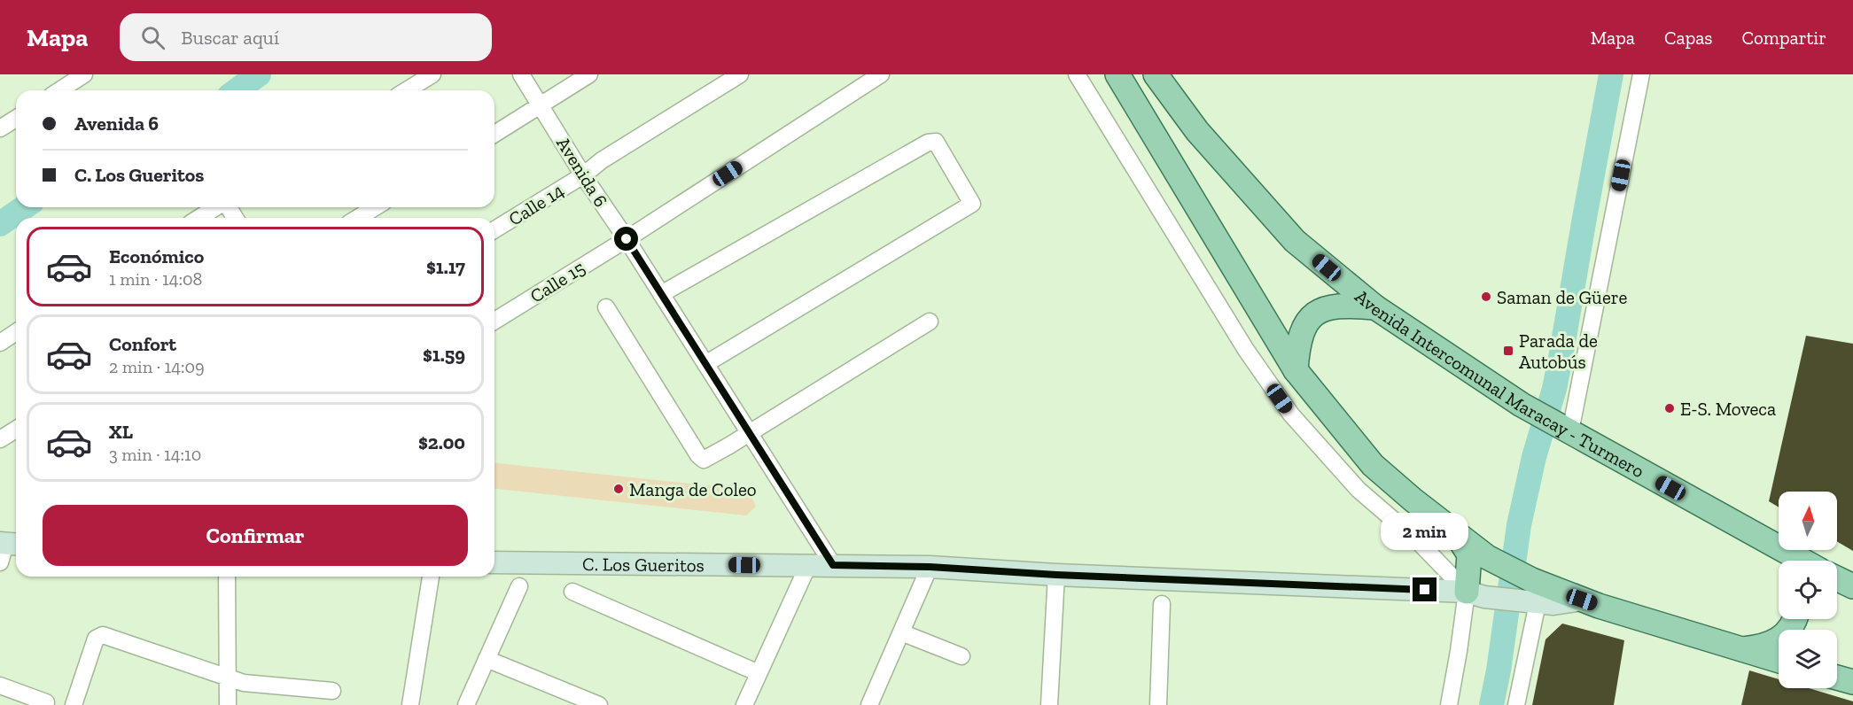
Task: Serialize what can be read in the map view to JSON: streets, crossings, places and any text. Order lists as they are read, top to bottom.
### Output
{
  "streets": {
    "main road": ["Avenida Intercomunal Maracay - Turmero"],
    "street": [
      "Avenida 6",
      "Calle 14",
      "Calle 15",
      "C. Los Gueritos"
    ]
  },
  "crossings": [
    ["Avenida 6", "Calle 14"],
    ["Avenida 6", "Calle 15"],
    ["Avenida 6", "C. Los Gueritos"]
  ],
  "places": {
    "other": ["Saman de Güere", "E-S. Moveca", "Manga de Coleo"],
    "transit": ["Parada de Autobús"]
  },
  "north": "top",
  "page": {
    "header": "Mapa",
    "search": "Buscar aquí",
    "nav": ["Mapa", "Capas", "Compartir"],
    "banner": ["Avenida 6", "C. Los Gueritos"],
    "list": [
      {
        "name": "Económico",
        "note": "1 min · 14:08",
        "value": "$1.17"
      },
      {
        "name": "Confort",
        "note": "2 min · 14:09",
        "value": "$1.59"
      },
      {
        "name": "XL",
        "note": "3 min · 14:10",
        "value": "$2.00"
      }
    ],
    "buttons": "Confirmar",
    "bubble": "2 min"
  }
}
